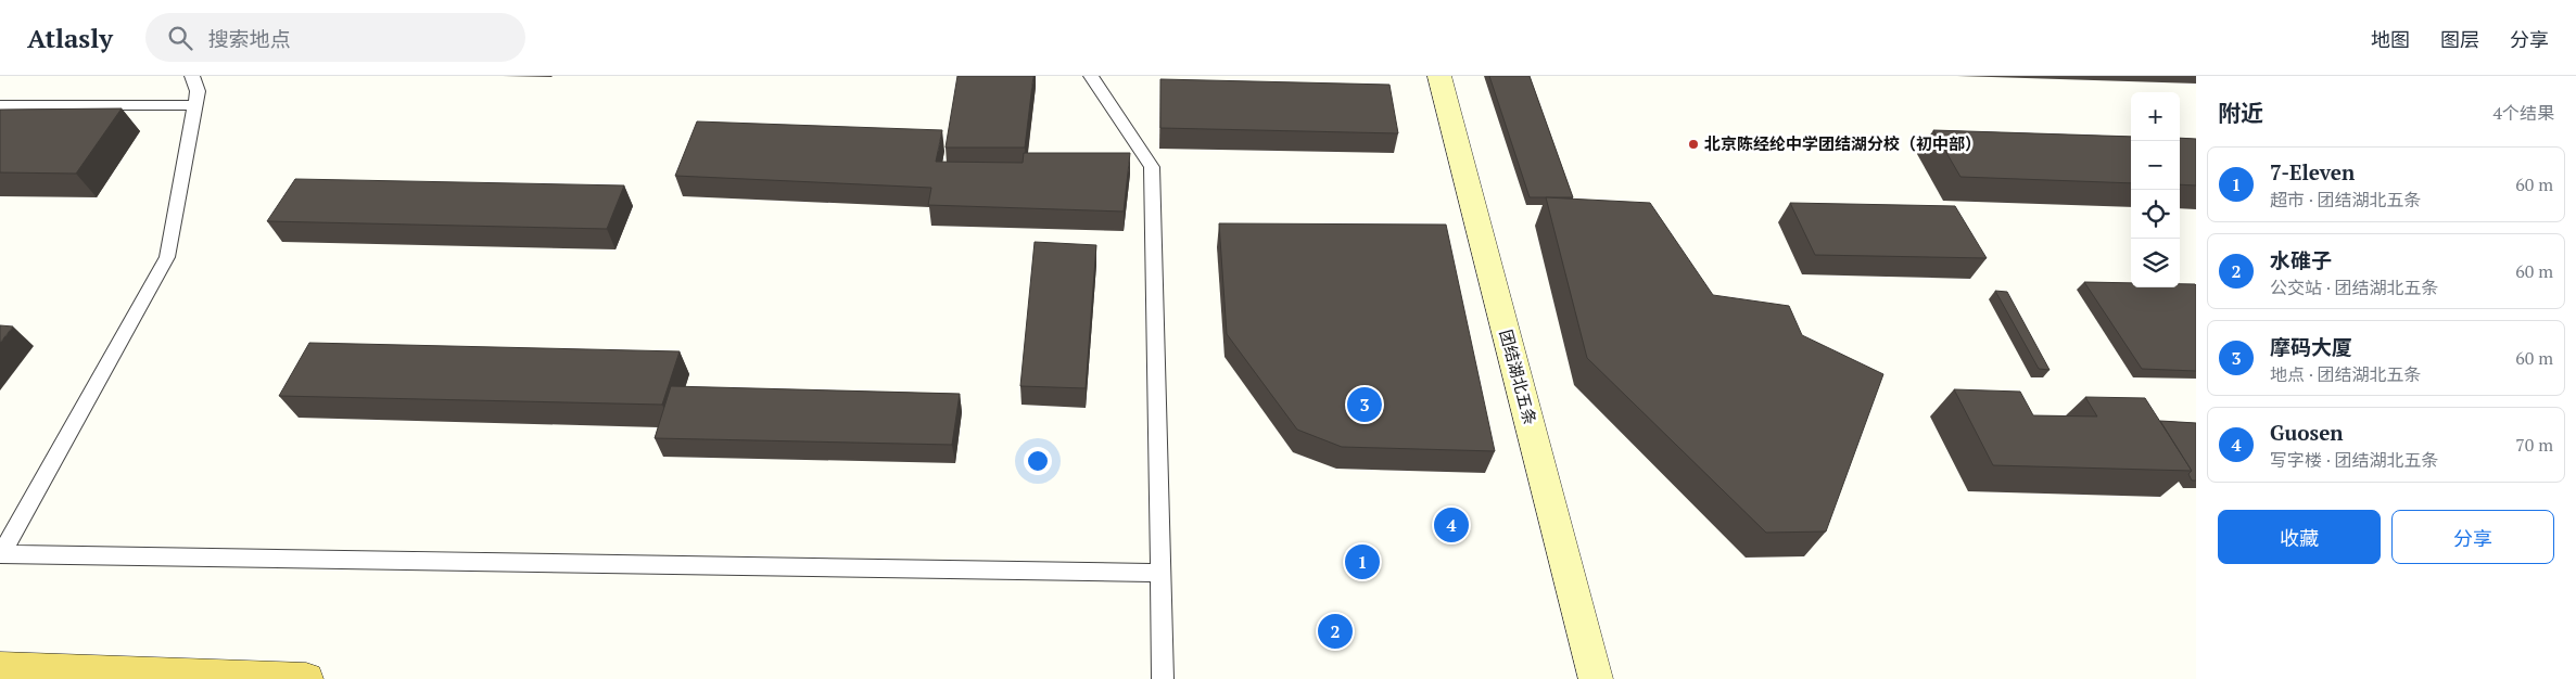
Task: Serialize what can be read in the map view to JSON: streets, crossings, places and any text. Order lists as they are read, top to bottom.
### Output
{
  "streets": {
    "street": ["团结湖北五条"]
  },
  "places": ["北京陈经纶中学团结湖分校（初中部）"],
  "page": {
    "header": "Atlasly",
    "search": "搜索地点",
    "nav": ["地图", "图层", "分享"],
    "heading": ["附近", "4个结果"],
    "map_buttons": ["+", "−"],
    "list": [
      {
        "mark": "1",
        "name": "7-Eleven",
        "note": "超市 · 团结湖北五条",
        "value": "60 m"
      },
      {
        "mark": "2",
        "name": "水碓子",
        "note": "公交站 · 团结湖北五条",
        "value": "60 m"
      },
      {
        "mark": "3",
        "name": "摩码大厦",
        "note": "地点 · 团结湖北五条",
        "value": "60 m"
      },
      {
        "mark": "4",
        "name": "Guosen",
        "note": "写字楼 · 团结湖北五条",
        "value": "70 m"
      }
    ],
    "pins": [
      "3",
      "4",
      "1",
      "2"
    ],
    "buttons": ["收藏", "分享"]
  }
}
